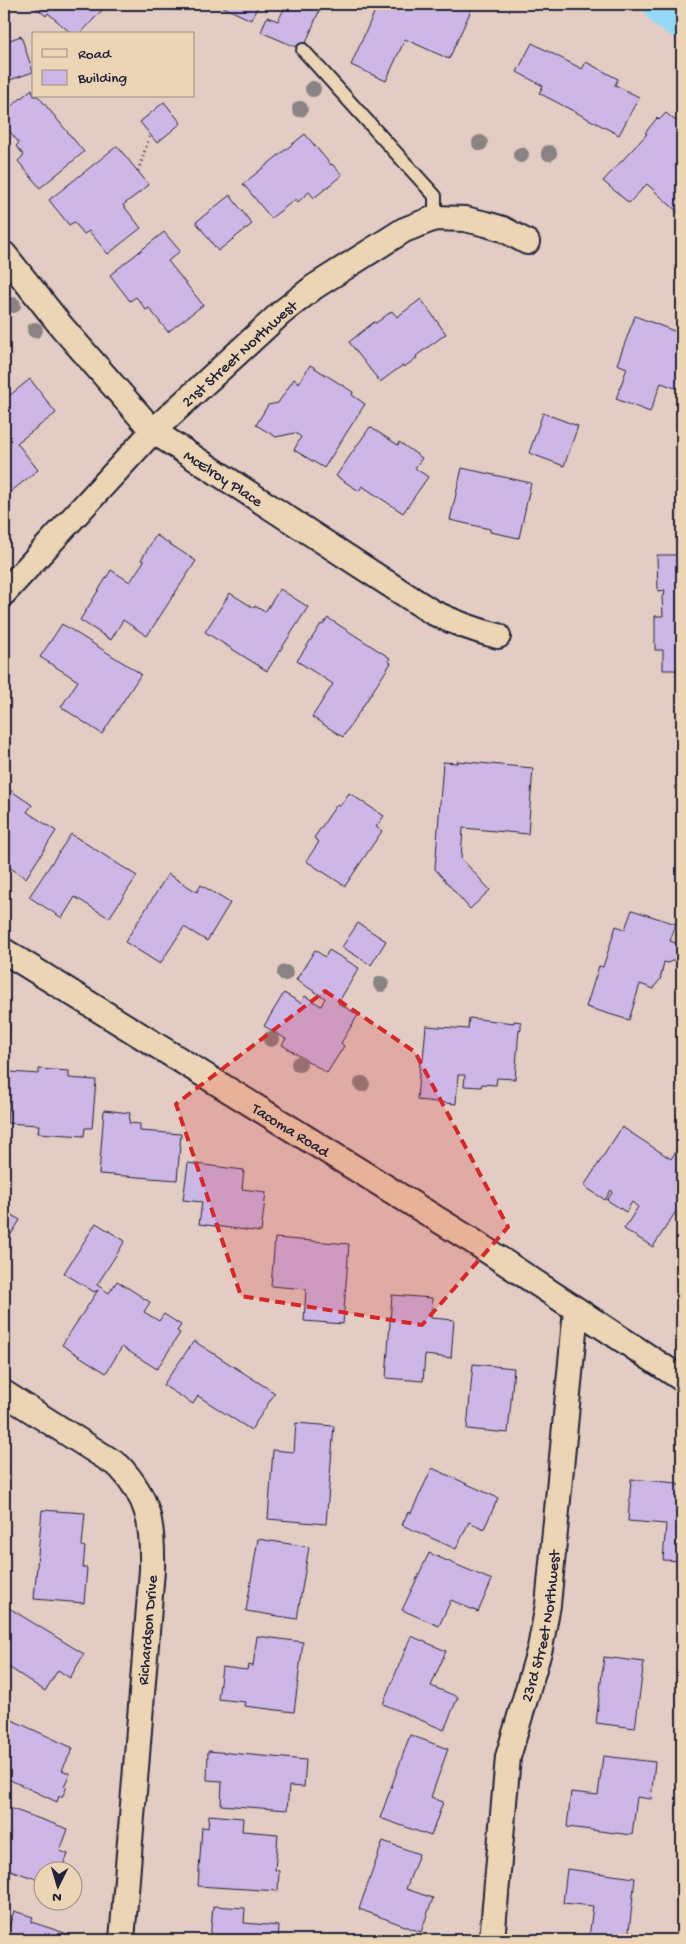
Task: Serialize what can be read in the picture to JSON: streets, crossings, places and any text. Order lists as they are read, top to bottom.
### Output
{
  "streets": {
    "street": [
      "21st Street Northwest",
      "McElroy Place",
      "Tacoma Road",
      "23rd Street Northwest",
      "Richardson Drive"
    ]
  },
  "crossings": [
    ["21st Street Northwest", "McElroy Place"],
    ["Tacoma Road", "23rd Street Northwest"]
  ],
  "legend": ["Road", "Building"],
  "north": "bottom"
}
